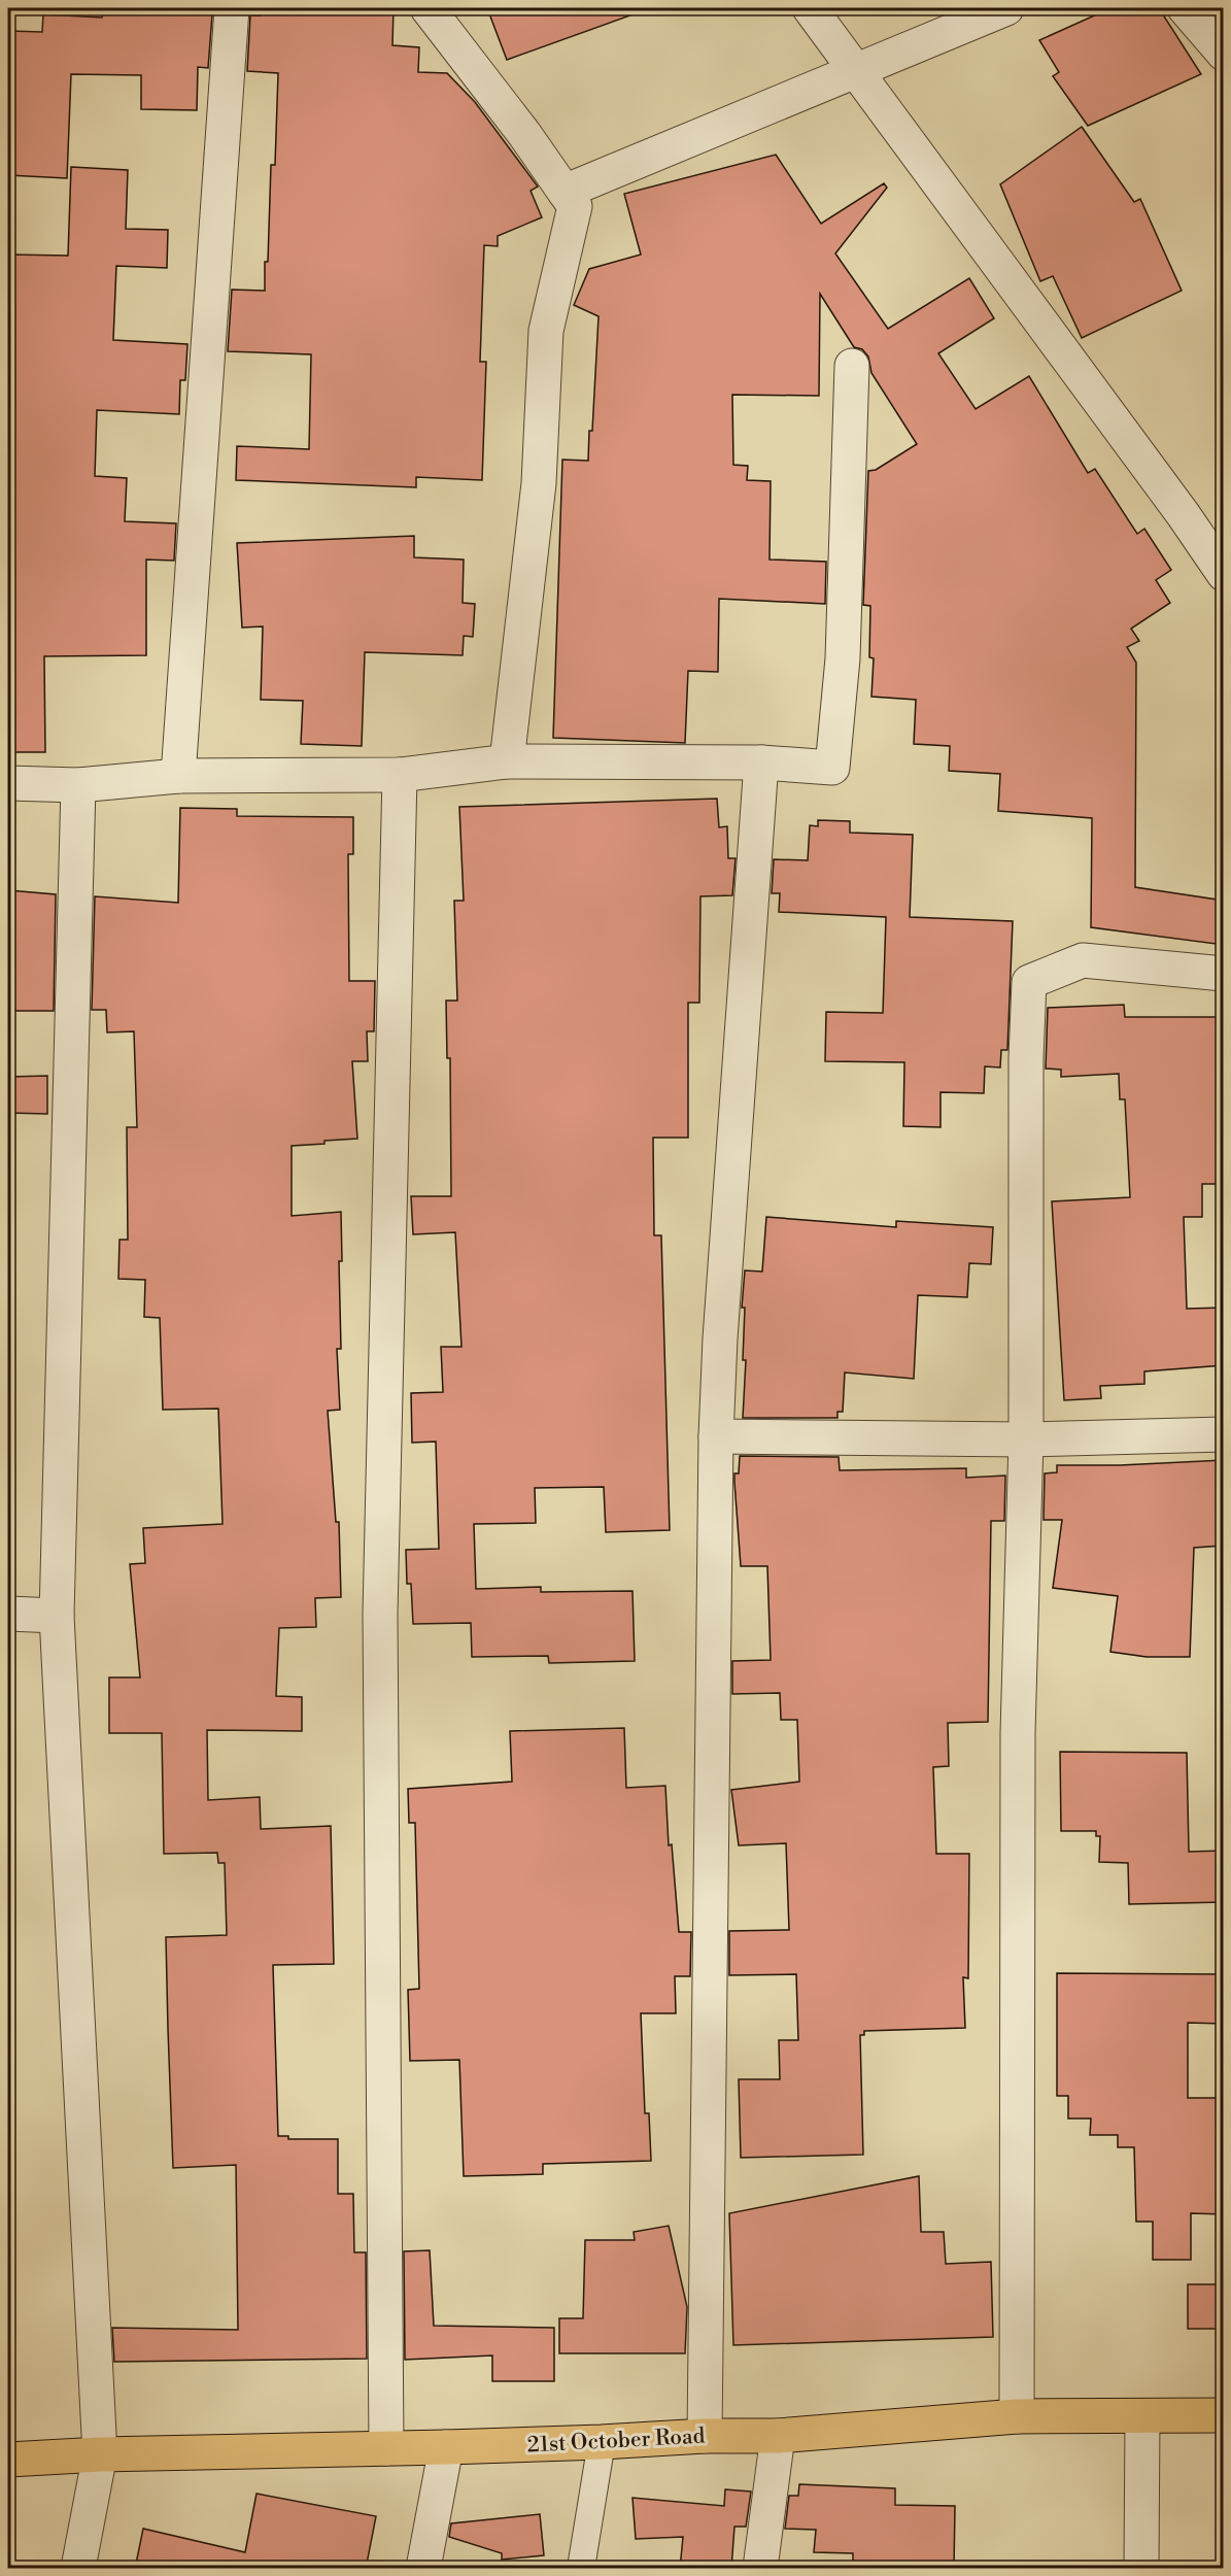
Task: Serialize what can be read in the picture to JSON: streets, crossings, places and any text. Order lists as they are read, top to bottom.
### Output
{
  "streets": {
    "main road": ["21st October Road"]
  }
}
